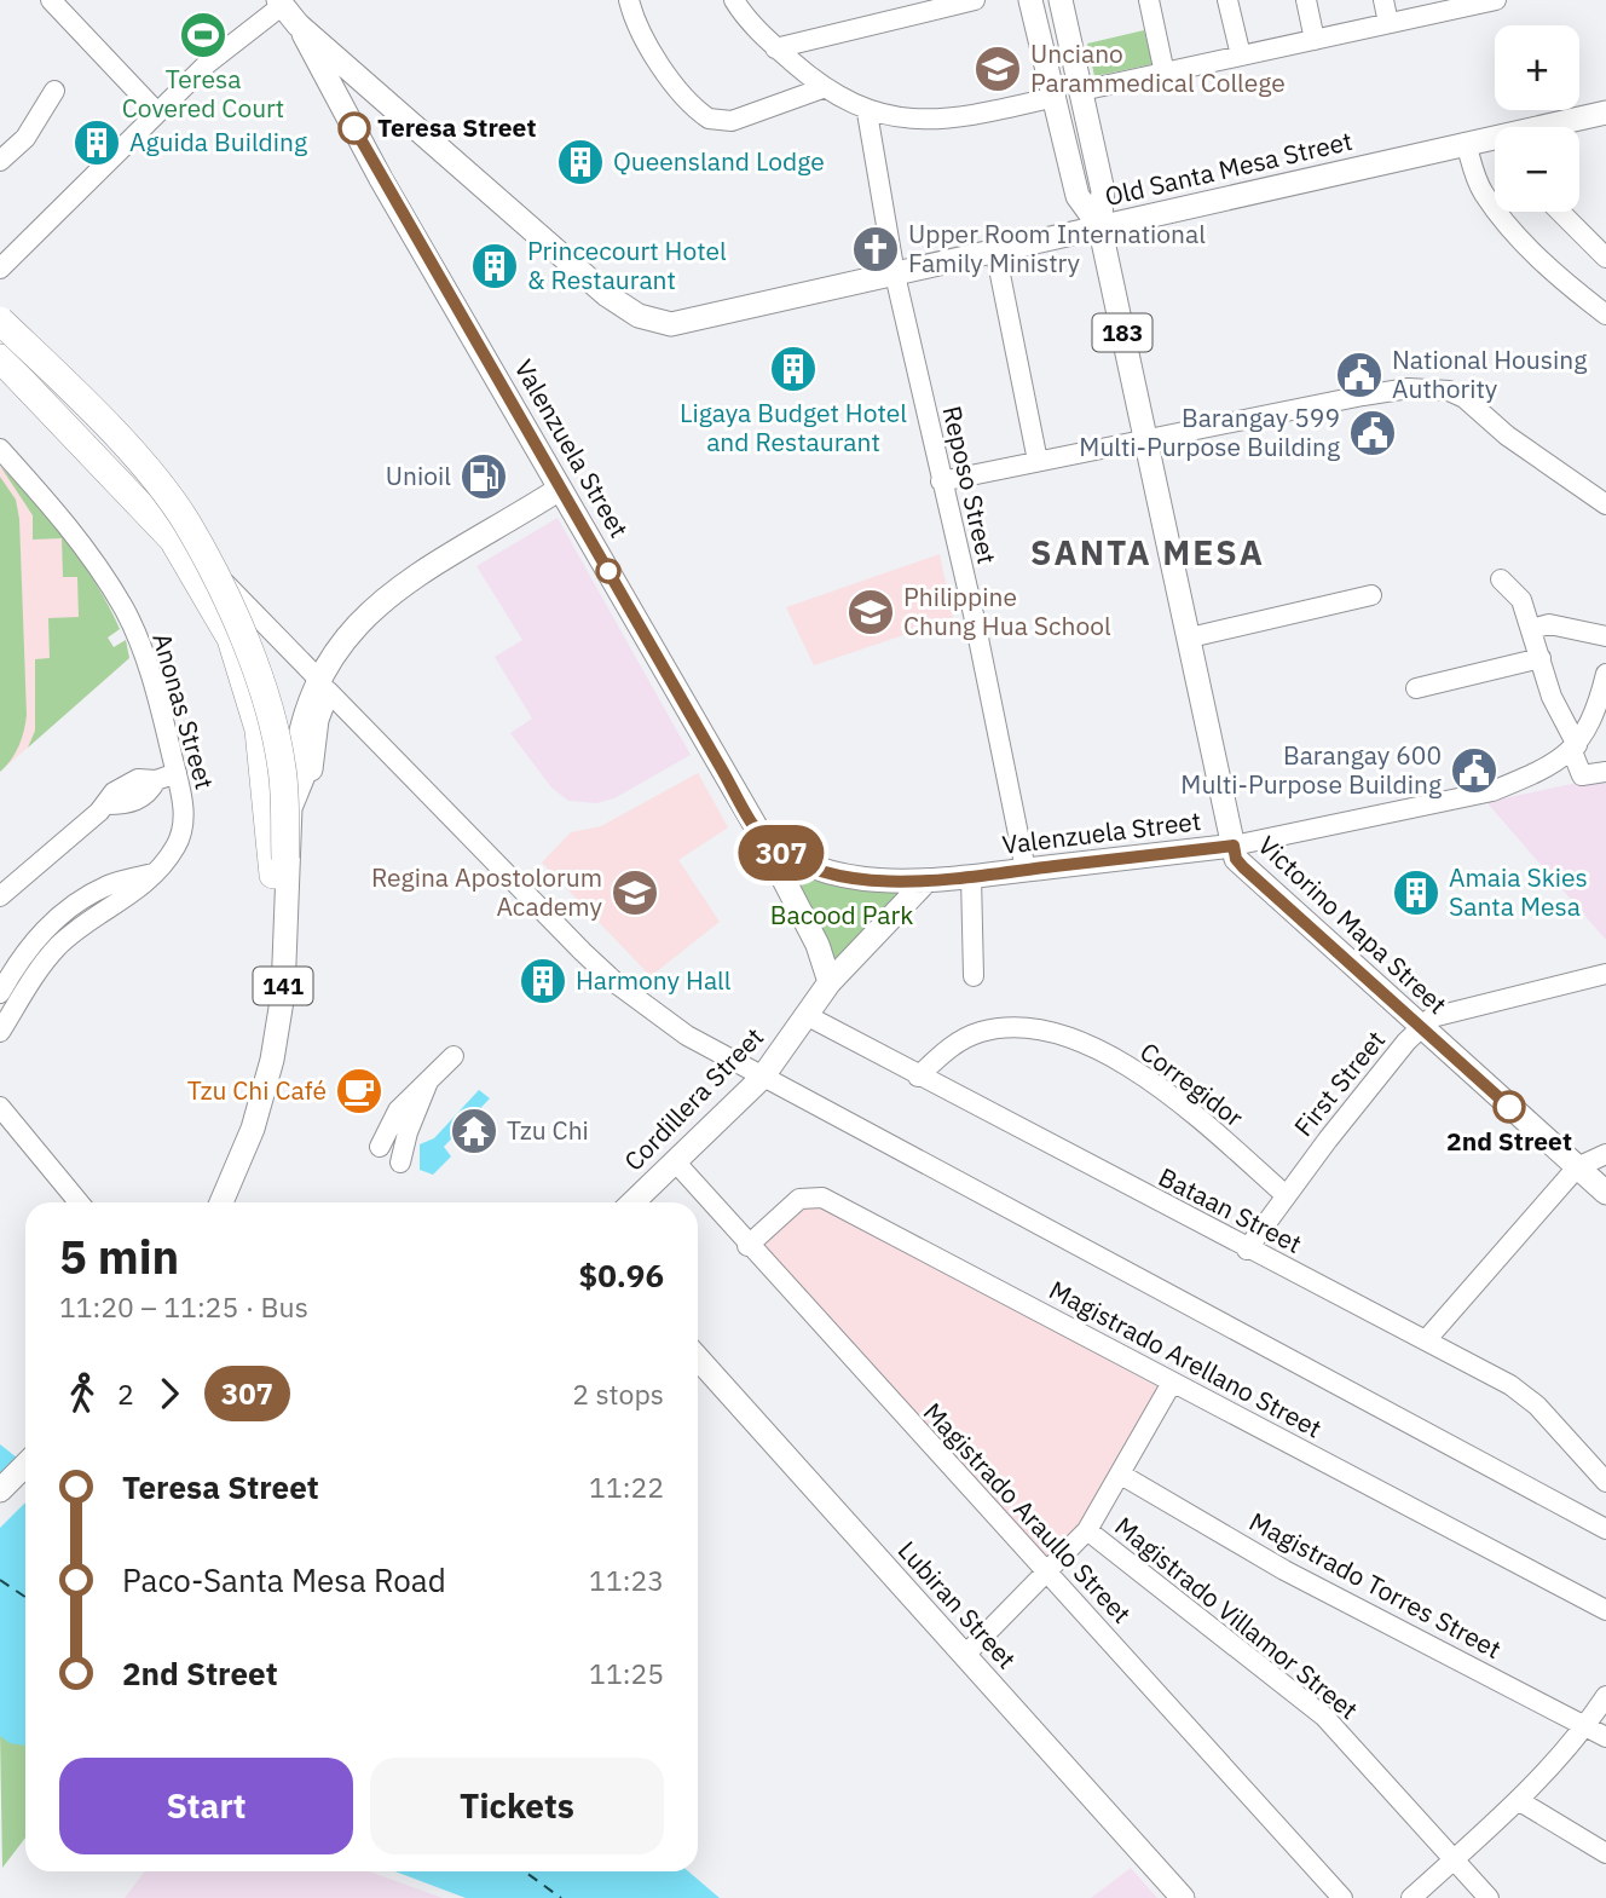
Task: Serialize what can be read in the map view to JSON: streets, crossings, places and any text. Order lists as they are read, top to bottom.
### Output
{
  "streets": {
    "main road": [
      "Old Santa Mesa Street",
      "183",
      "Valenzuela Street",
      "Victorino Mapa Street",
      "141",
      "Cordillera Street",
      "Lubiran Street"
    ],
    "street": [
      "Reposo Street",
      "Anonas Street",
      "First Street",
      "Corregidor",
      "Bataan Street",
      "Magistrado Arellano Street",
      "Magistrado Araullo Street",
      "Magistrado Torres Street",
      "Magistrado Villamor Street"
    ]
  },
  "crossings": [
    ["Old Santa Mesa Street", "Valenzuela Street"],
    ["Old Santa Mesa Street", "Reposo Street"],
    ["Old Santa Mesa Street", "Victorino Mapa Street"],
    ["Valenzuela Street", "Reposo Street"],
    ["Valenzuela Street", "Victorino Mapa Street"],
    ["Valenzuela Street", "141"],
    ["Victorino Mapa Street", "First Street"],
    ["First Street", "Corregidor"],
    ["First Street", "Bataan Street"],
    ["Corregidor", "Bataan Street"],
    ["Cordillera Street", "Bataan Street"],
    ["Cordillera Street", "Magistrado Araullo Street"],
    ["Magistrado Arellano Street", "Magistrado Araullo Street"]
  ],
  "districts": ["SANTA MESA"],
  "parks": ["Bacood Park"],
  "places": {
    "sports": ["Teresa Covered Court"],
    "school or university": ["Unciano Parammedical College", "Philippine Chung Hua School", "Regina Apostolorum Academy"],
    "other": ["Teresa Street", "2nd Street"],
    "building": [
      "Aguida Building",
      "Queensland Lodge",
      "Princecourt Hotel & Restaurant",
      "Ligaya Budget Hotel and Restaurant",
      "Amaia Skies Santa Mesa",
      "Harmony Hall"
    ],
    "church": ["Upper Room International Family Ministry"],
    "public building": ["National Housing Authority", "Barangay 599 Multi-Purpose Building", "Barangay 600 Multi-Purpose Building"],
    "fuel station": ["Unioil"],
    "cafe": ["Tzu Chi Café"],
    "temple": ["Tzu Chi"]
  },
  "lines": ["bus line 307"],
  "page": {
    "on_map": "307",
    "map_buttons": ["+", "−"],
    "heading": ["5 min", "11:20 – 11:25 · Bus", "$0.96"],
    "legs": ["2", "307", "2 stops"],
    "list": [
      {
        "name": "Teresa Street",
        "value": "11:22"
      },
      {
        "name": "Paco-Santa Mesa Road",
        "value": "11:23"
      },
      {
        "name": "2nd Street",
        "value": "11:25"
      }
    ],
    "buttons": ["Start", "Tickets"]
  }
}
